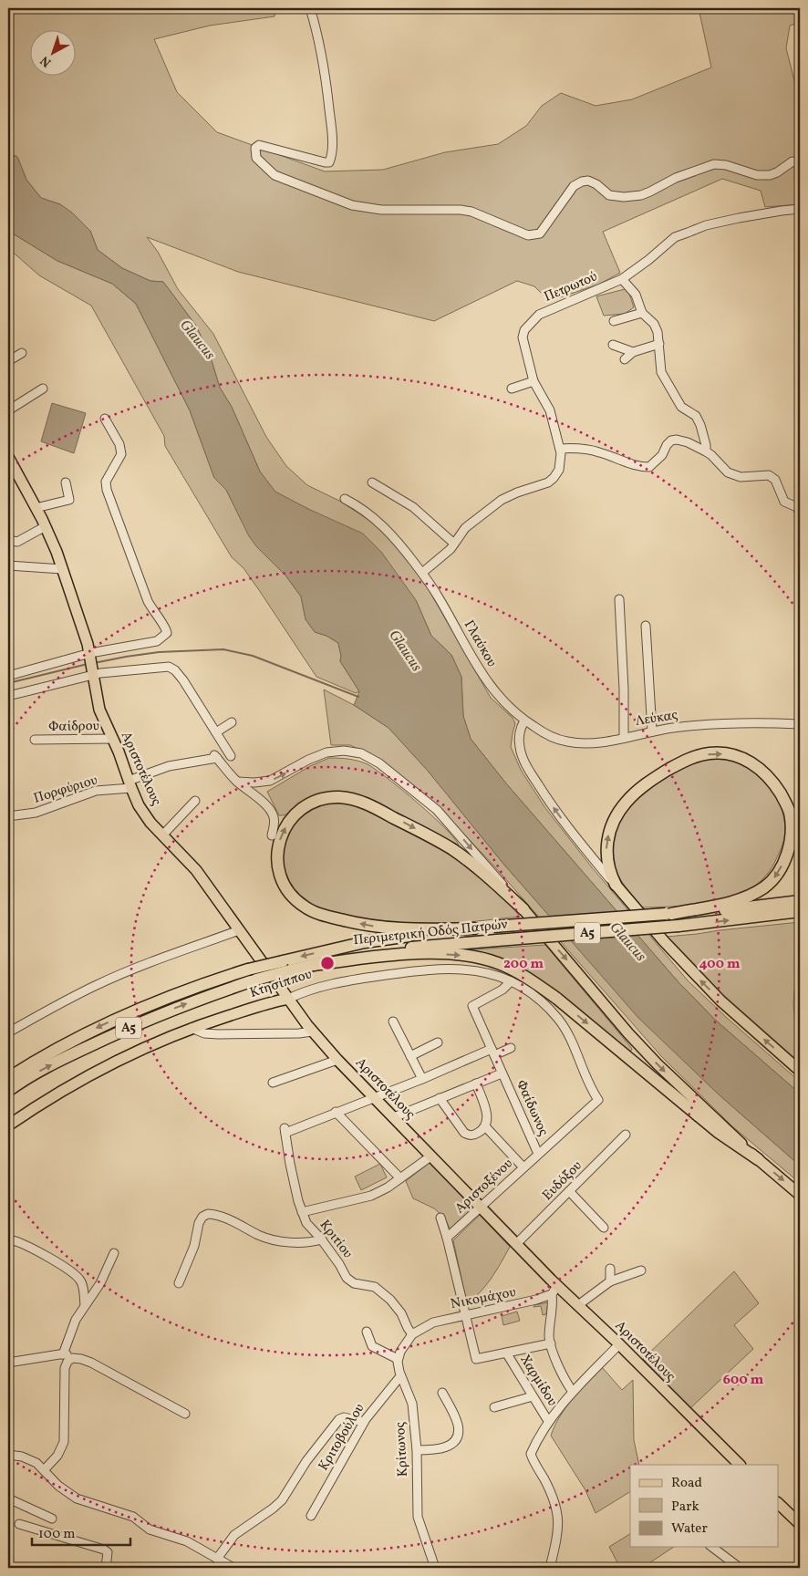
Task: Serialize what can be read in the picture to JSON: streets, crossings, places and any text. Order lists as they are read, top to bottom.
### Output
{
  "streets": {
    "highway": ["Περιμετρική Οδός Πατρών", "Α5"],
    "main road": ["Αριστοτέλους", "Κτησίππου"],
    "street": [
      "Πετρωτού",
      "Γλαύκου",
      "Λεύκας",
      "Φαίδρου",
      "Πορφύριου",
      "Φαίδωνος",
      "Ευδόξου",
      "Αριστοξένου",
      "Κριτίου",
      "Νικομάχου",
      "Χαρμίδου",
      "Κριτοβούλου",
      "Κρίτωνος"
    ]
  },
  "crossings": [
    ["Πετρωτού", "Γλαύκου"],
    ["Γλαύκου", "Λεύκας"],
    ["Φαίδρου", "Αριστοτέλους"],
    ["Αριστοτέλους", "Πορφύριου"],
    ["Αριστοτέλους", "Κτησίππου"],
    ["Αριστοτέλους", "Ευδόξου"],
    ["Αριστοτέλους", "Αριστοξένου"],
    ["Αριστοτέλους", "Νικομάχου"],
    ["Κτησίππου", "Φαίδωνος"],
    ["Φαίδωνος", "Αριστοξένου"],
    ["Κριτίου", "Νικομάχου"],
    ["Κριτοβούλου", "Κρίτωνος"]
  ],
  "water": ["Glaucus"],
  "legend": ["Road", "Park", "Water"],
  "scale_bar": "100 m",
  "north": "bottom left",
  "rings": ["200 m", "400 m", "600 m"]
}
